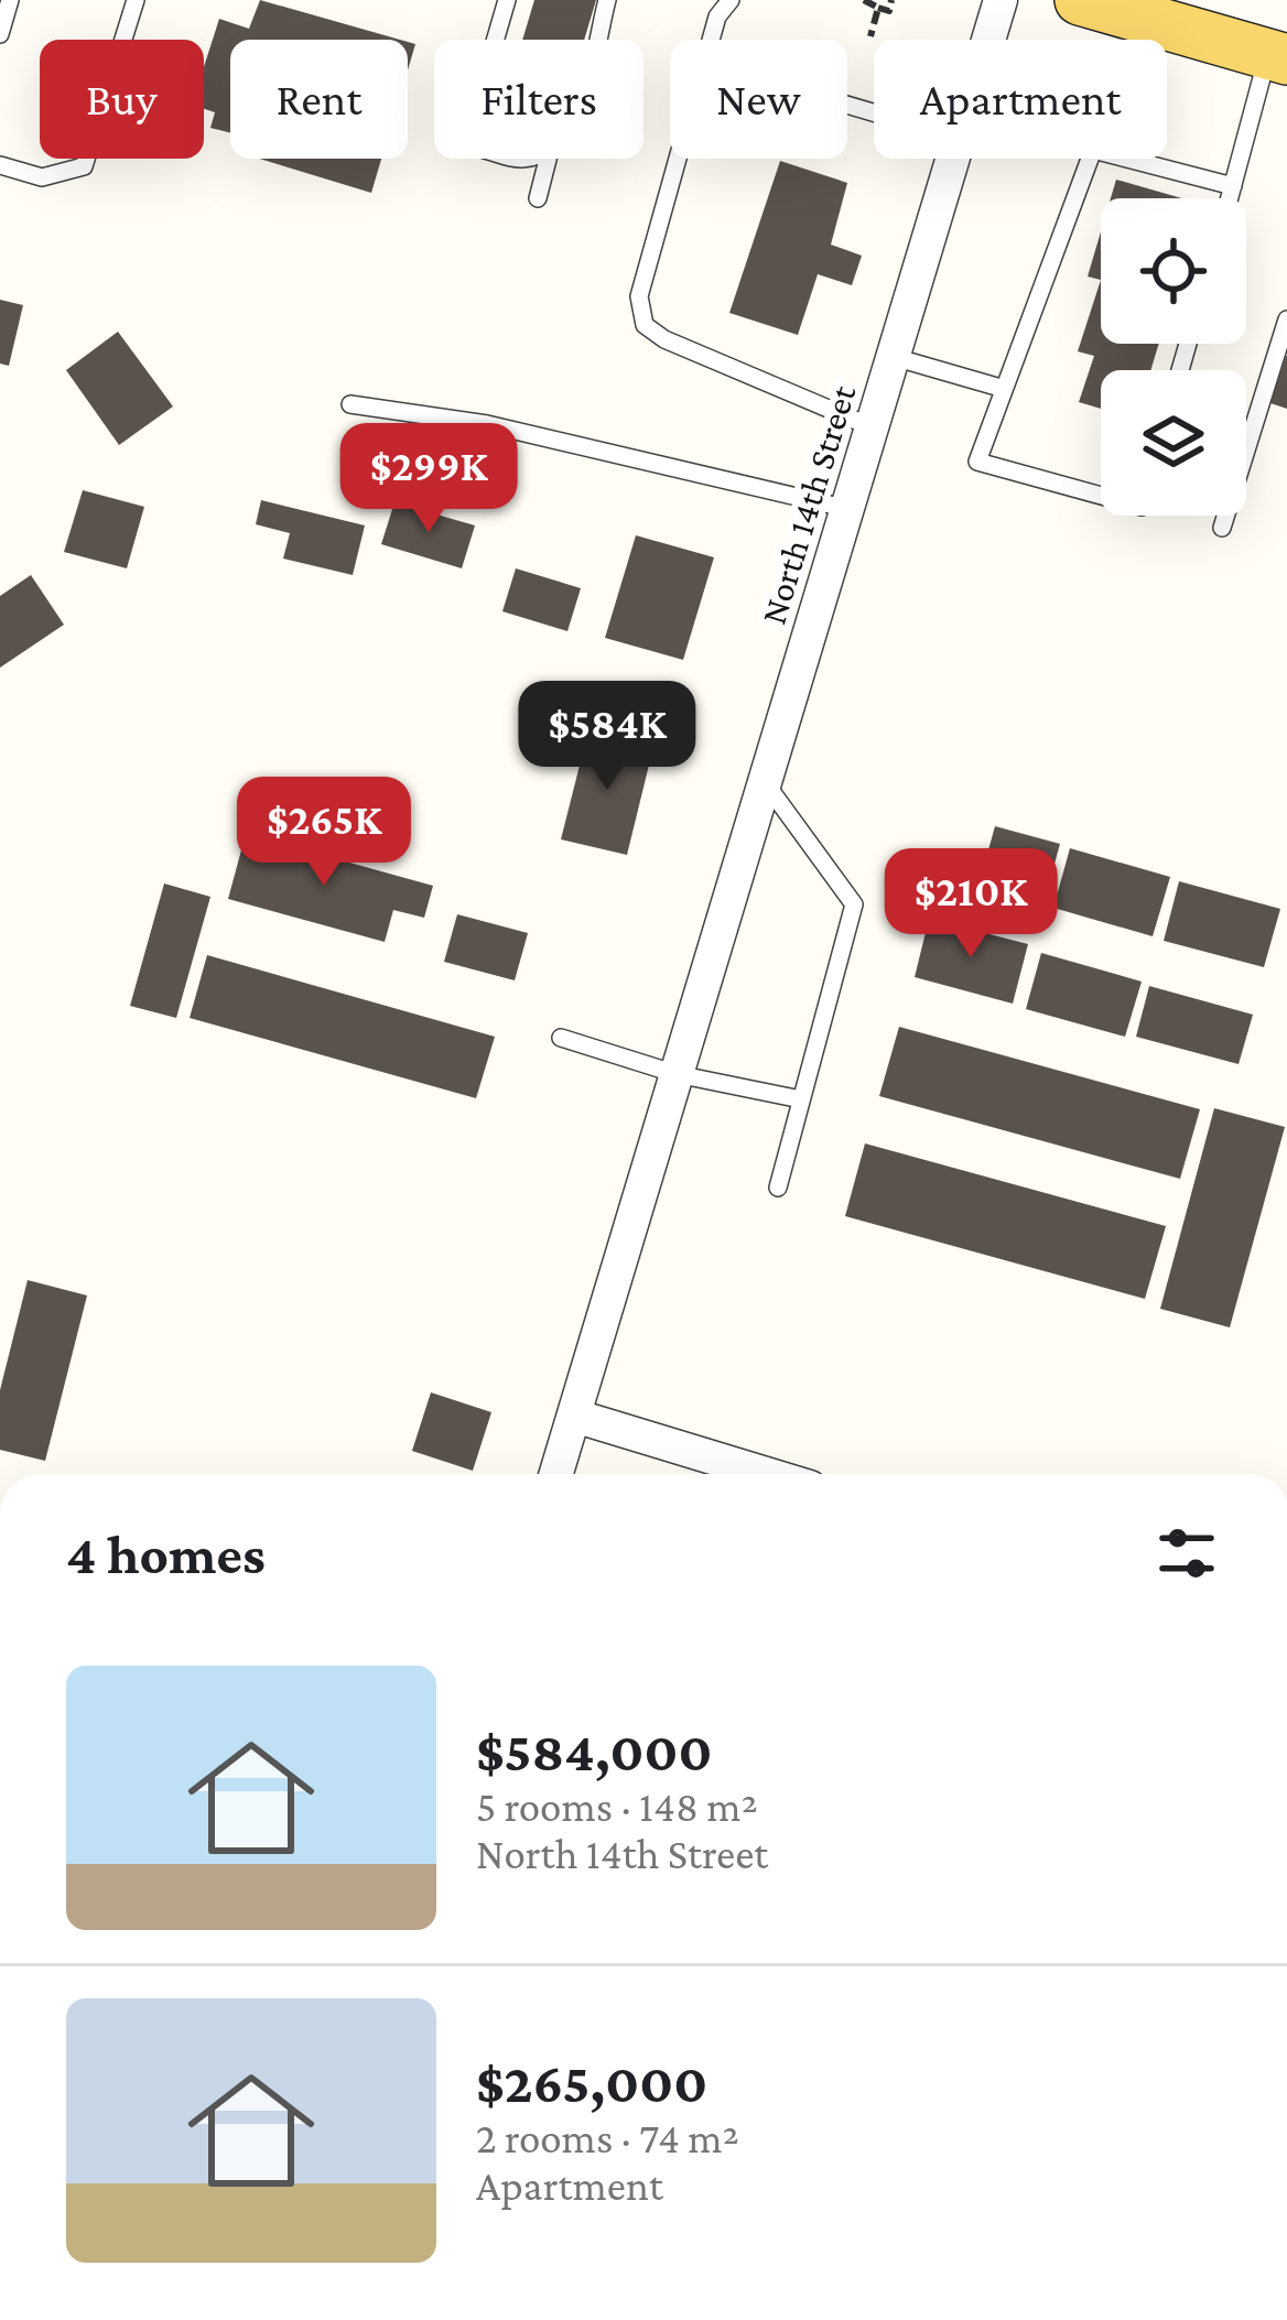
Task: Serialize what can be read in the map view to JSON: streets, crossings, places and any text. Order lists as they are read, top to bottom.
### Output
{
  "streets": {
    "street": ["North 14th Street"]
  },
  "page": {
    "chip": [
      "Buy",
      "Rent",
      "Filters",
      "New",
      "Apartment"
    ],
    "price": [
      "$299K",
      "$584K",
      "$265K",
      "$210K"
    ],
    "heading": "4 homes",
    "list": [
      {
        "name": "$584,000",
        "note": "5 rooms · 148 m² · North 14th Street"
      },
      {
        "name": "$265,000",
        "note": "2 rooms · 74 m² · Apartment"
      }
    ]
  }
}
